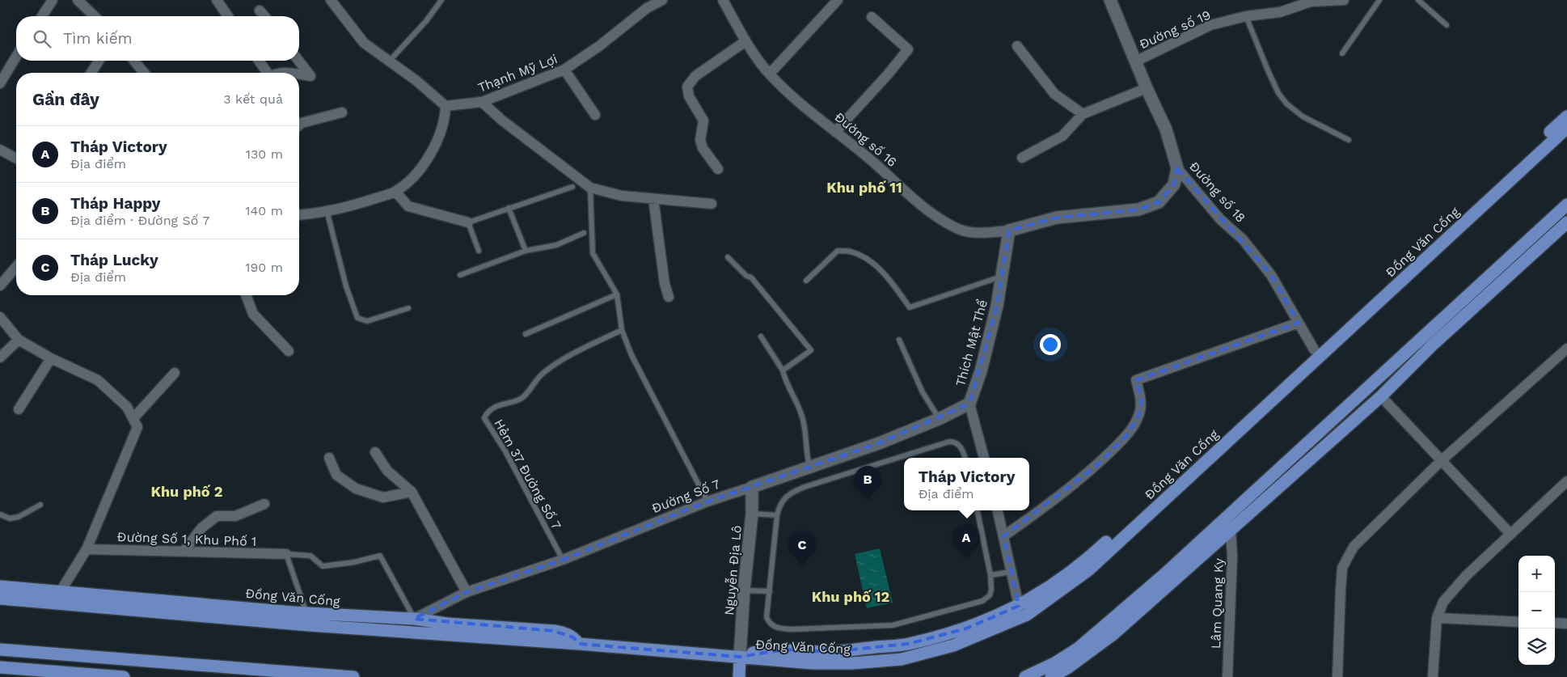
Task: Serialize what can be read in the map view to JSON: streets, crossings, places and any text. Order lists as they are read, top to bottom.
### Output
{
  "streets": {
    "main road": ["Đồng Văn Cống"],
    "street": [
      "Đường số 19",
      "Thạnh Mỹ Lợi",
      "Đường số 16",
      "Đường số 18",
      "Thích Mật Thể",
      "Đường Số 7",
      "Đường Số 1, Khu Phố 1",
      "Nguyễn Địa Lô",
      "Lâm Quang Ky"
    ],
    "lane": ["Hẻm 37 Đường Số 7"]
  },
  "crossings": [
    ["Đường số 19", "Đường số 18"],
    ["Đường số 16", "Đường số 18"],
    ["Đường số 16", "Thích Mật Thể"],
    ["Đường số 18", "Đồng Văn Cống"],
    ["Đồng Văn Cống", "Đường Số 7"],
    ["Đồng Văn Cống", "Nguyễn Địa Lô"],
    ["Thích Mật Thể", "Đường Số 7"],
    ["Hẻm 37 Đường Số 7", "Đường Số 7"],
    ["Đường Số 7", "Nguyễn Địa Lô"]
  ],
  "districts": ["Khu phố 11", "Khu phố 2", "Khu phố 12"],
  "page": {
    "search": "Tìm kiếm",
    "heading": ["Gần đây", "3 kết quả"],
    "list": [
      {
        "mark": "A",
        "name": "Tháp Victory",
        "note": "Địa điểm",
        "value": "130 m"
      },
      {
        "mark": "B",
        "name": "Tháp Happy",
        "note": "Địa điểm · Đường Số 7",
        "value": "140 m"
      },
      {
        "mark": "C",
        "name": "Tháp Lucky",
        "note": "Địa điểm",
        "value": "190 m"
      }
    ],
    "popup": ["Tháp Victory", "Địa điểm"],
    "pins": ["B", "A", "C"],
    "map_buttons": ["+", "−"]
  }
}
